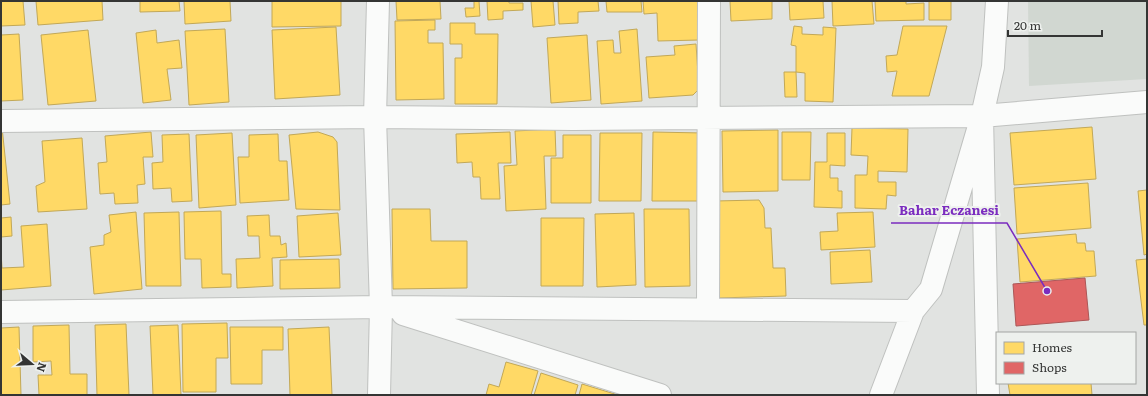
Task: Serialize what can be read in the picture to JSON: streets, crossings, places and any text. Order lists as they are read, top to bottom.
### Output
{
  "places": ["Bahar Eczanesi"],
  "legend": ["Homes", "Shops"],
  "scale_bar": "20 m",
  "north": "right"
}
